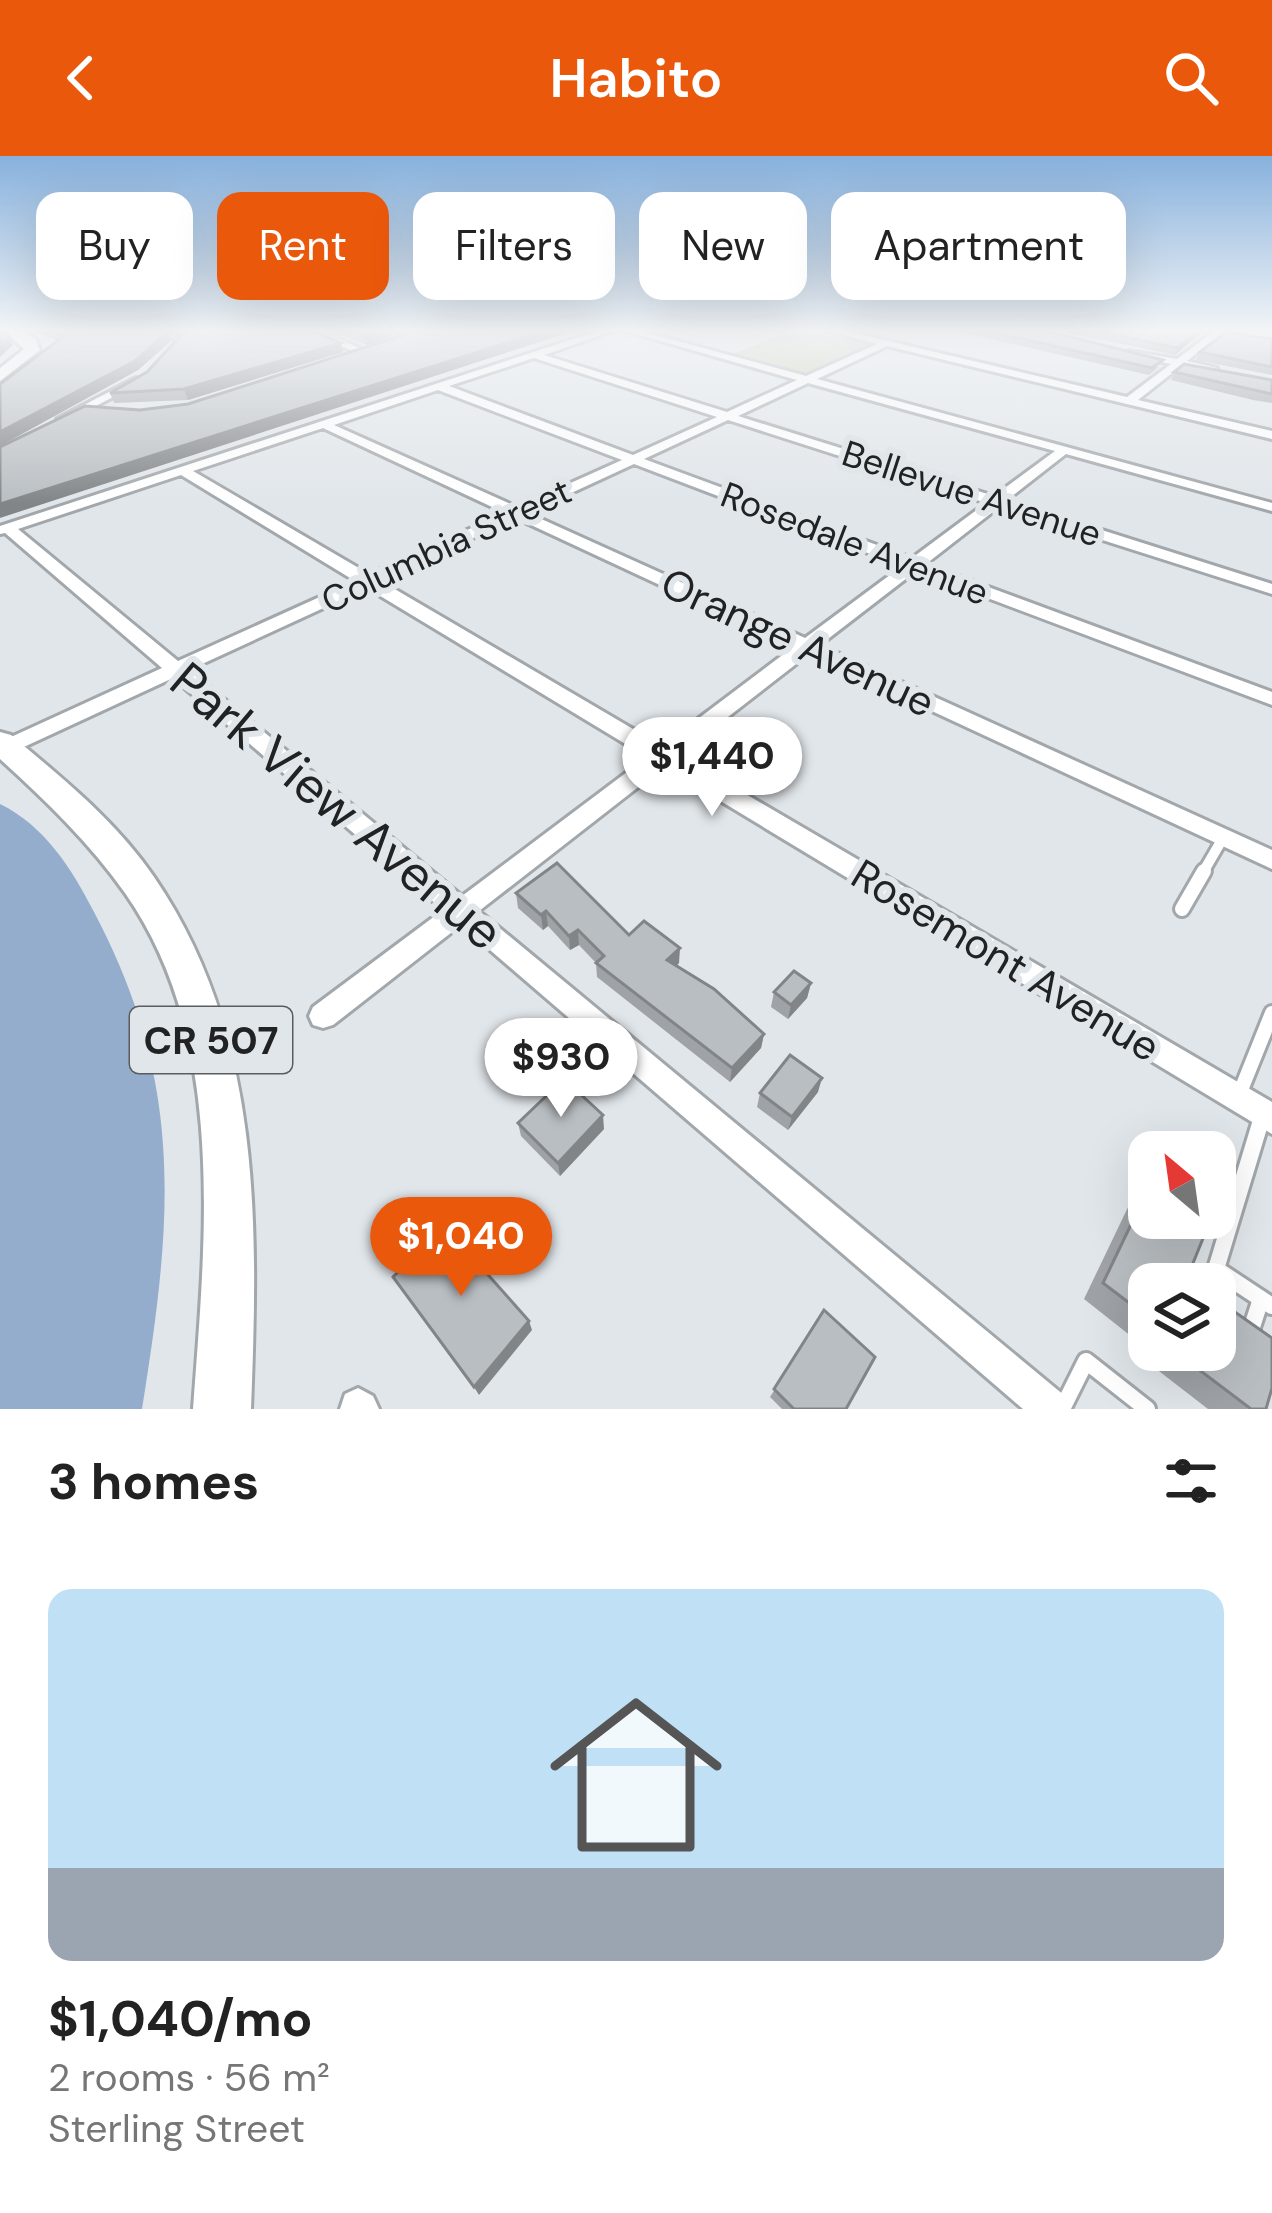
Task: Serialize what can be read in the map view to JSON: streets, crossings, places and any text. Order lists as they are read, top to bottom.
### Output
{
  "streets": {
    "main road": ["CR 507"],
    "street": [
      "Bellevue Avenue",
      "Rosedale Avenue",
      "Columbia Street",
      "Orange Avenue",
      "Park View Avenue",
      "Rosemont Avenue"
    ]
  },
  "crossings": [
    ["Bellevue Avenue", "Columbia Street"],
    ["Rosedale Avenue", "Columbia Street"],
    ["Columbia Street", "Orange Avenue"],
    ["Columbia Street", "Park View Avenue"],
    ["Columbia Street", "Rosemont Avenue"],
    ["Columbia Street", "CR 507"]
  ],
  "north": "top left",
  "page": {
    "header": "Habito",
    "chip": [
      "Buy",
      "Rent",
      "Filters",
      "New",
      "Apartment"
    ],
    "price": ["$1,440", "$930", "$1,040"],
    "heading": "3 homes",
    "list": [
      {
        "name": "$1,040/mo",
        "note": "2 rooms · 56 m² · Sterling Street"
      }
    ]
  }
}
